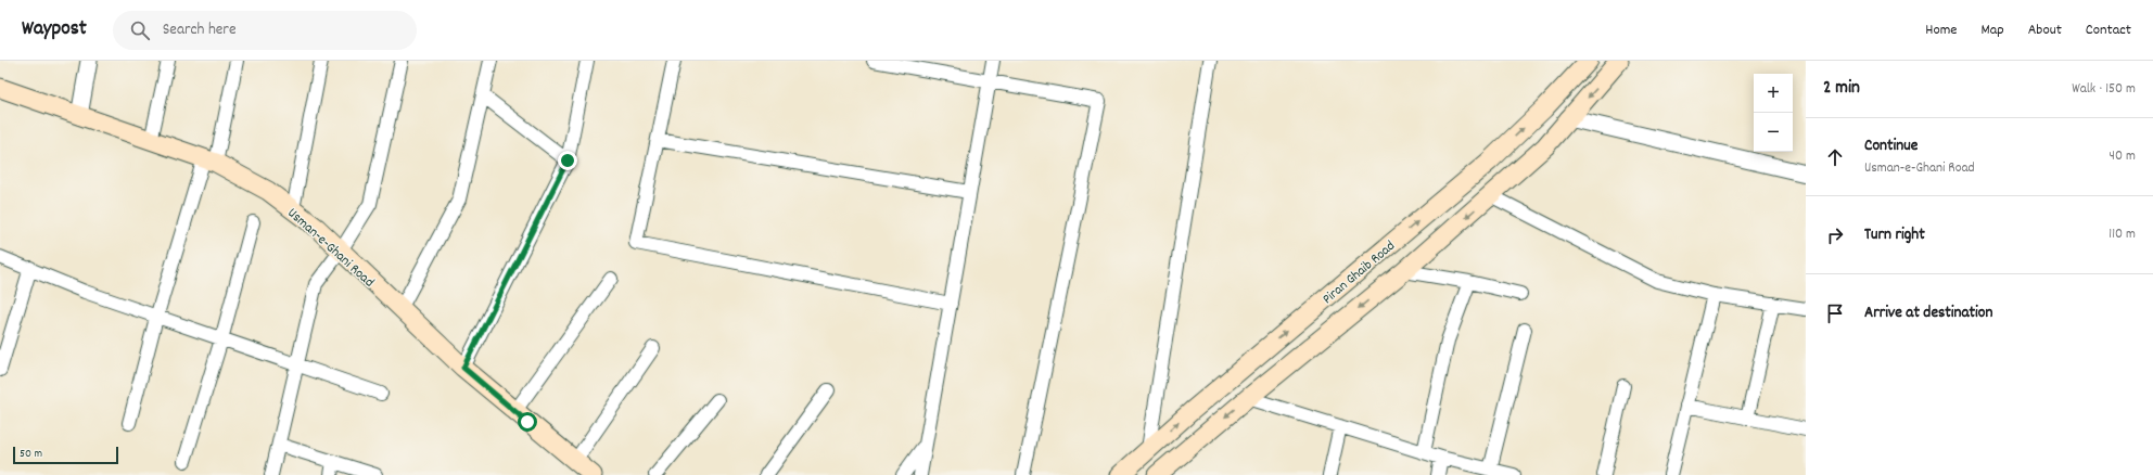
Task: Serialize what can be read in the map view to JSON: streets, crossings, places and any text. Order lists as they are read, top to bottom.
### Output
{
  "streets": {
    "main road": ["Usman-e-Ghani Road", "Piran Ghaib Road"]
  },
  "scale_bar": "50 m",
  "page": {
    "header": "Waypost",
    "search": "Search here",
    "nav": [
      "Home",
      "Map",
      "About",
      "Contact"
    ],
    "heading": ["2 min", "Walk · 150 m"],
    "map_buttons": ["+", "−"],
    "list": [
      ["Continue", "Usman-e-Ghani Road", "40 m"],
      ["Turn right", "110 m"],
      "Arrive at destination"
    ],
    "scale": "50 m"
  }
}
